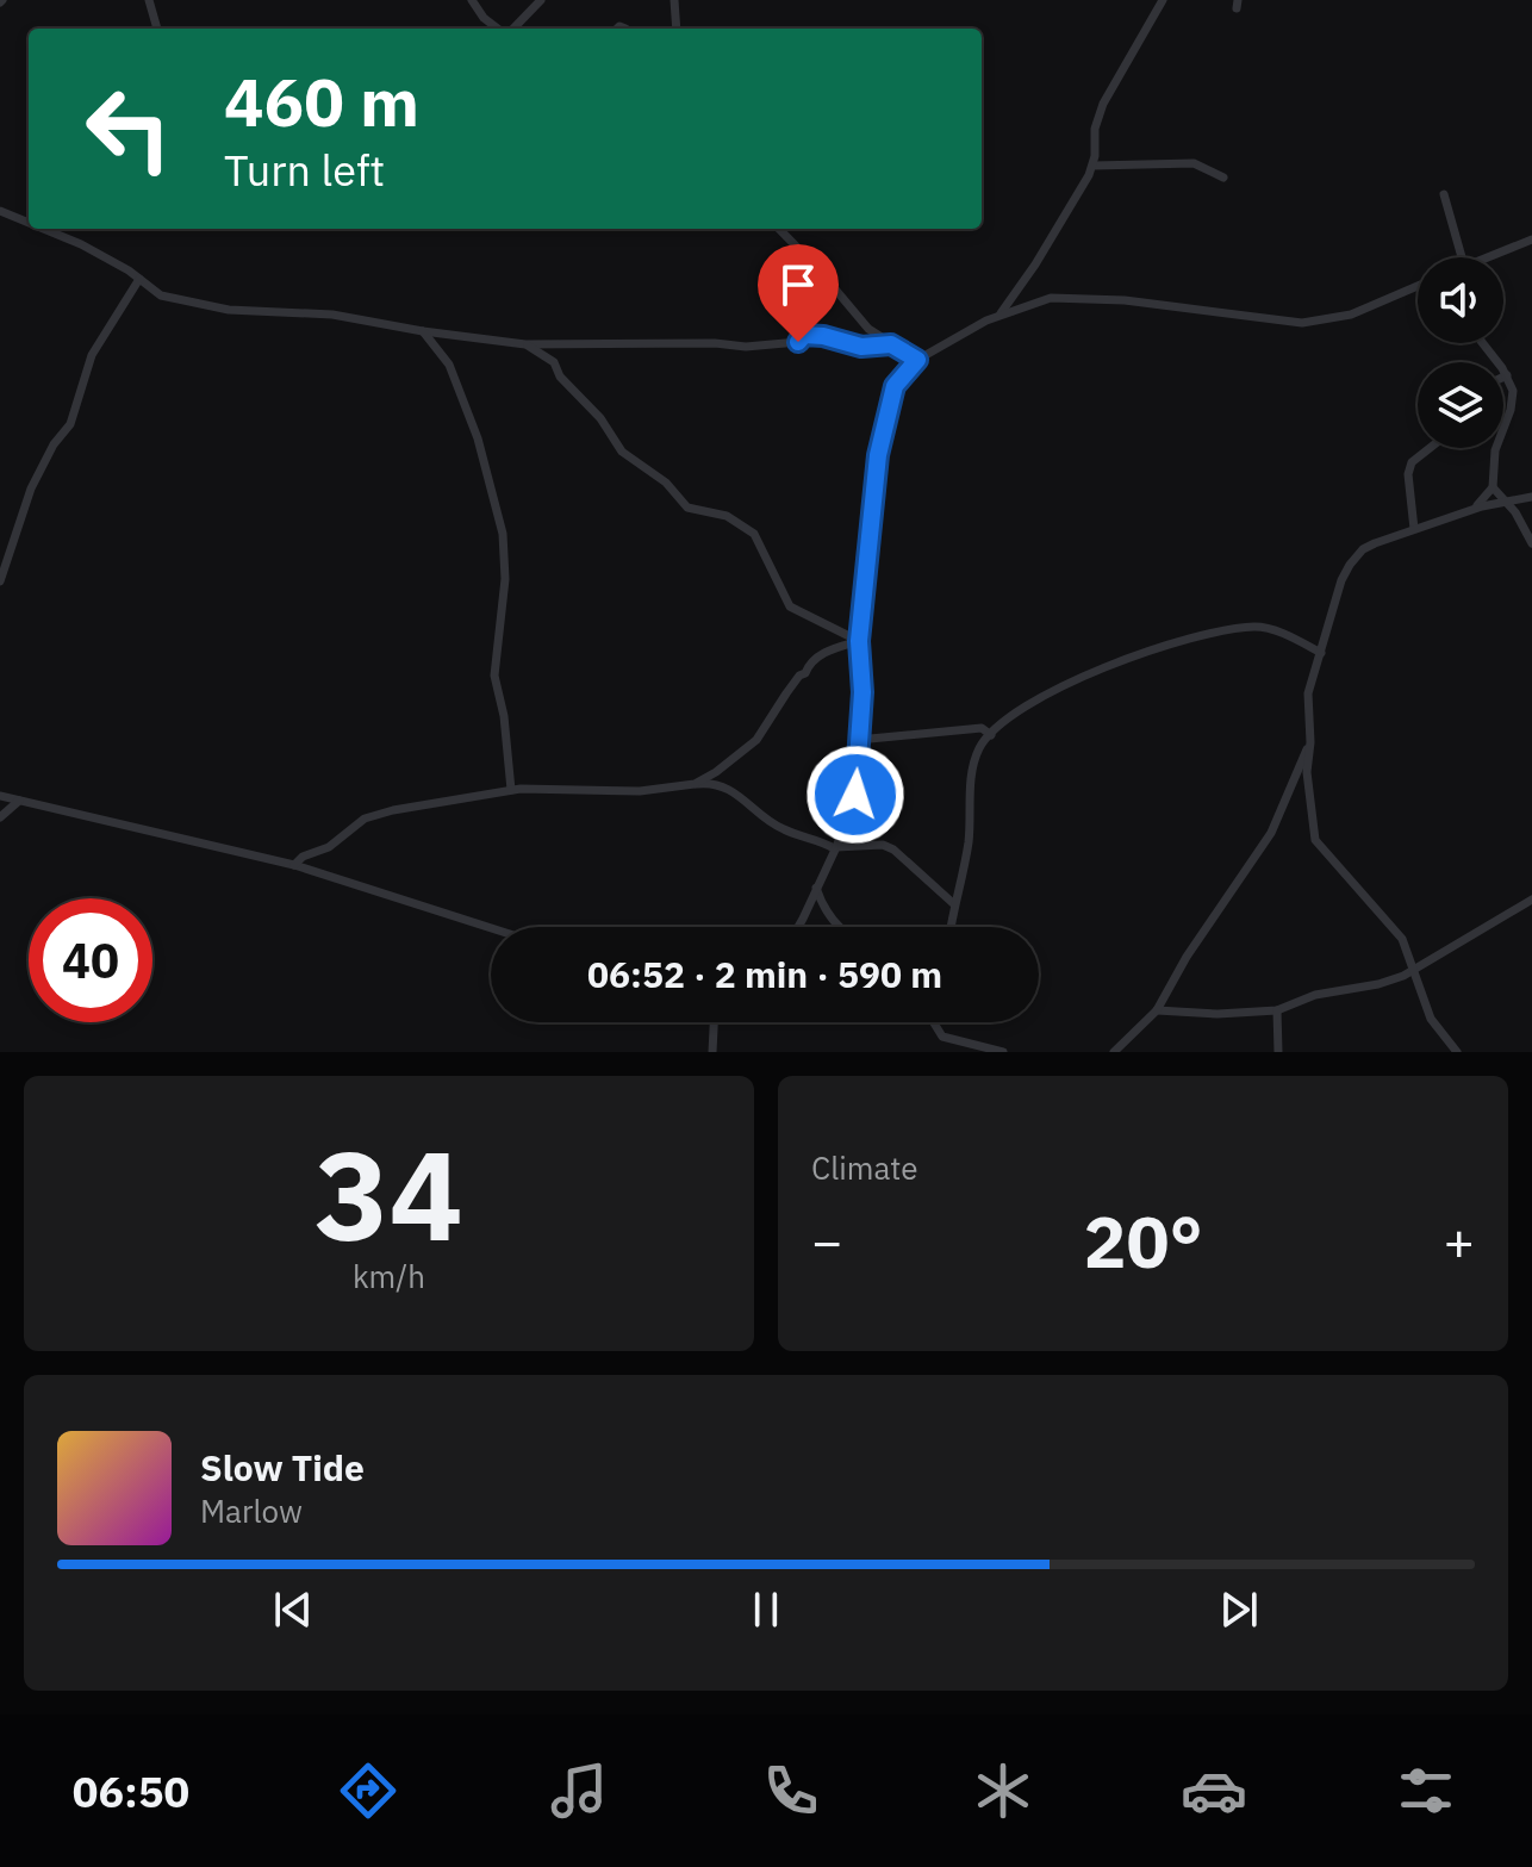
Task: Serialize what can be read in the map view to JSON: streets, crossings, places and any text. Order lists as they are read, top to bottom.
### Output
{
  "page": {
    "turn": ["460 m", "Turn left"],
    "limit": "40",
    "trip": "06:52 · 2 min · 590 m",
    "tile": [
      ["34", "km/h"],
      "Climate"
    ],
    "heat": ["−", "20°", "+"],
    "song": ["Slow Tide", "Marlow"],
    "tabs": "06:50"
  }
}
